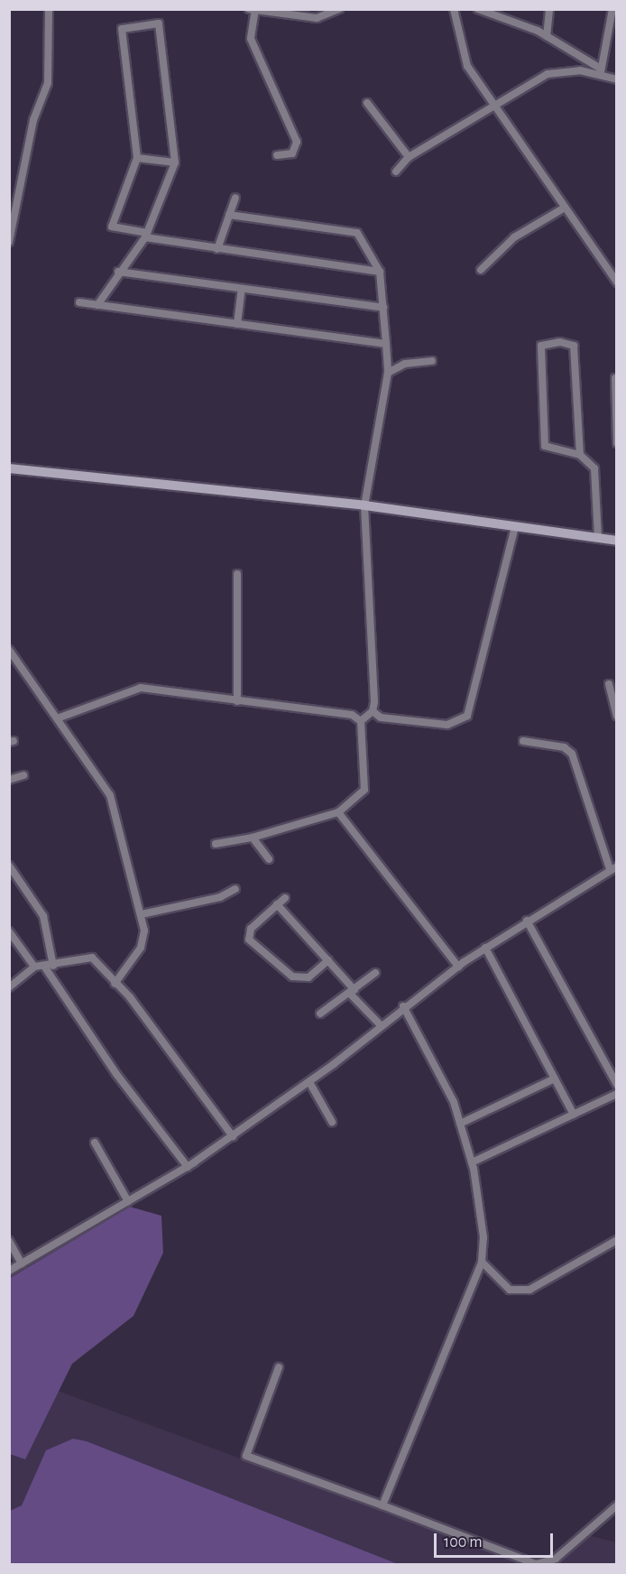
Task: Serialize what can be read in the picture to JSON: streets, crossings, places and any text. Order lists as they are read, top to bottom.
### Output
{
  "scale_bar": "100 m"
}
